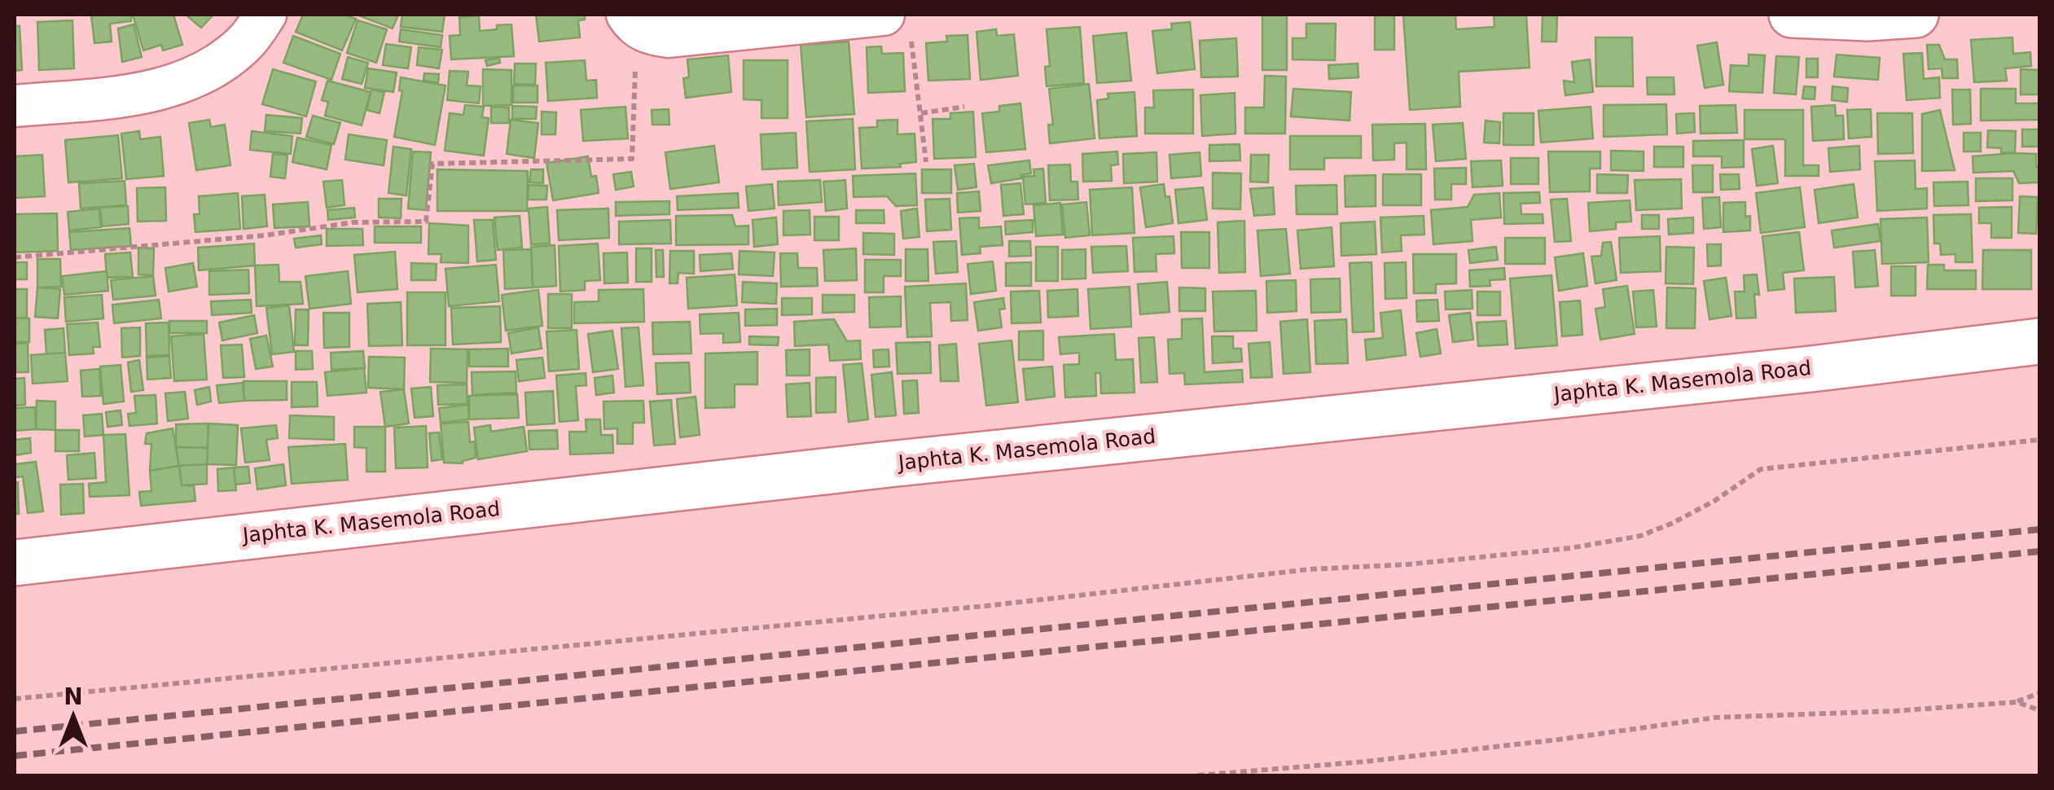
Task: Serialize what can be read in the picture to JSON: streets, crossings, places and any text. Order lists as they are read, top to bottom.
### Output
{
  "streets": {
    "main road": ["Japhta K. Masemola Road"]
  },
  "north": "top"
}
